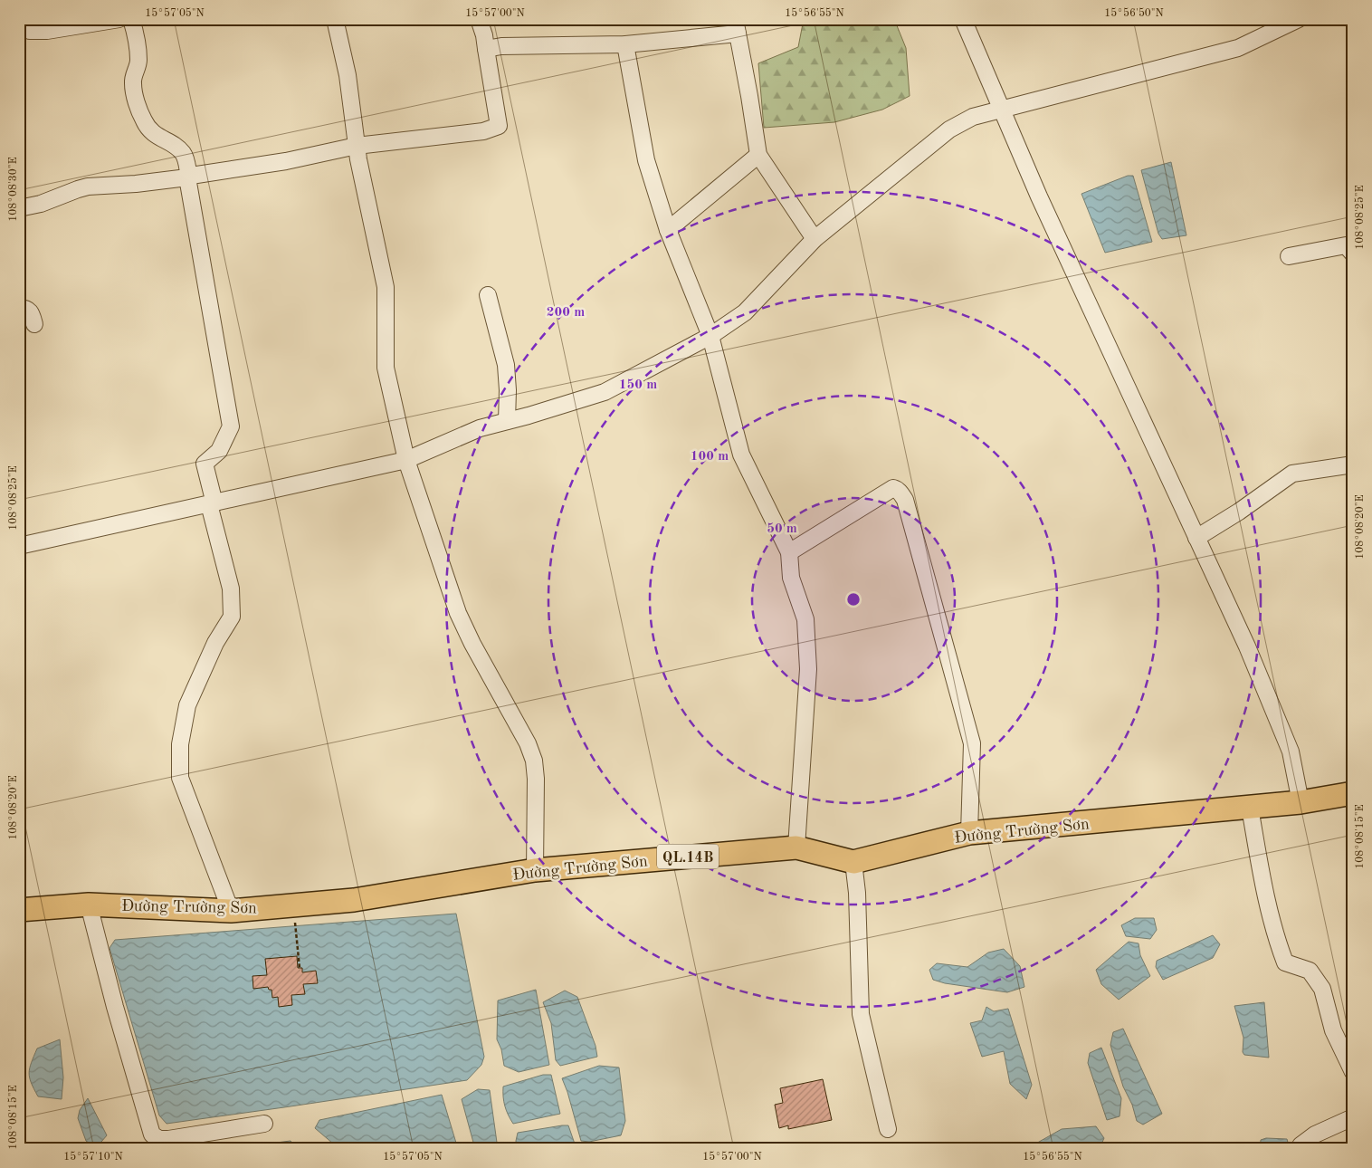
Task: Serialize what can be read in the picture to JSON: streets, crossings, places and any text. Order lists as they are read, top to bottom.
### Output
{
  "streets": {
    "highway": ["Đường Trường Sơn", "QL.14B"]
  },
  "coordinates": [
    "15°57'05\"N",
    "15°57'00\"N",
    "15°56'55\"N",
    "15°56'50\"N",
    "108°08'30\"E",
    "108°08'25\"E",
    "108°08'20\"E",
    "108°08'15\"E",
    "15°57'10\"N"
  ],
  "rings": [
    "200 m",
    "150 m",
    "100 m",
    "50 m"
  ]
}
